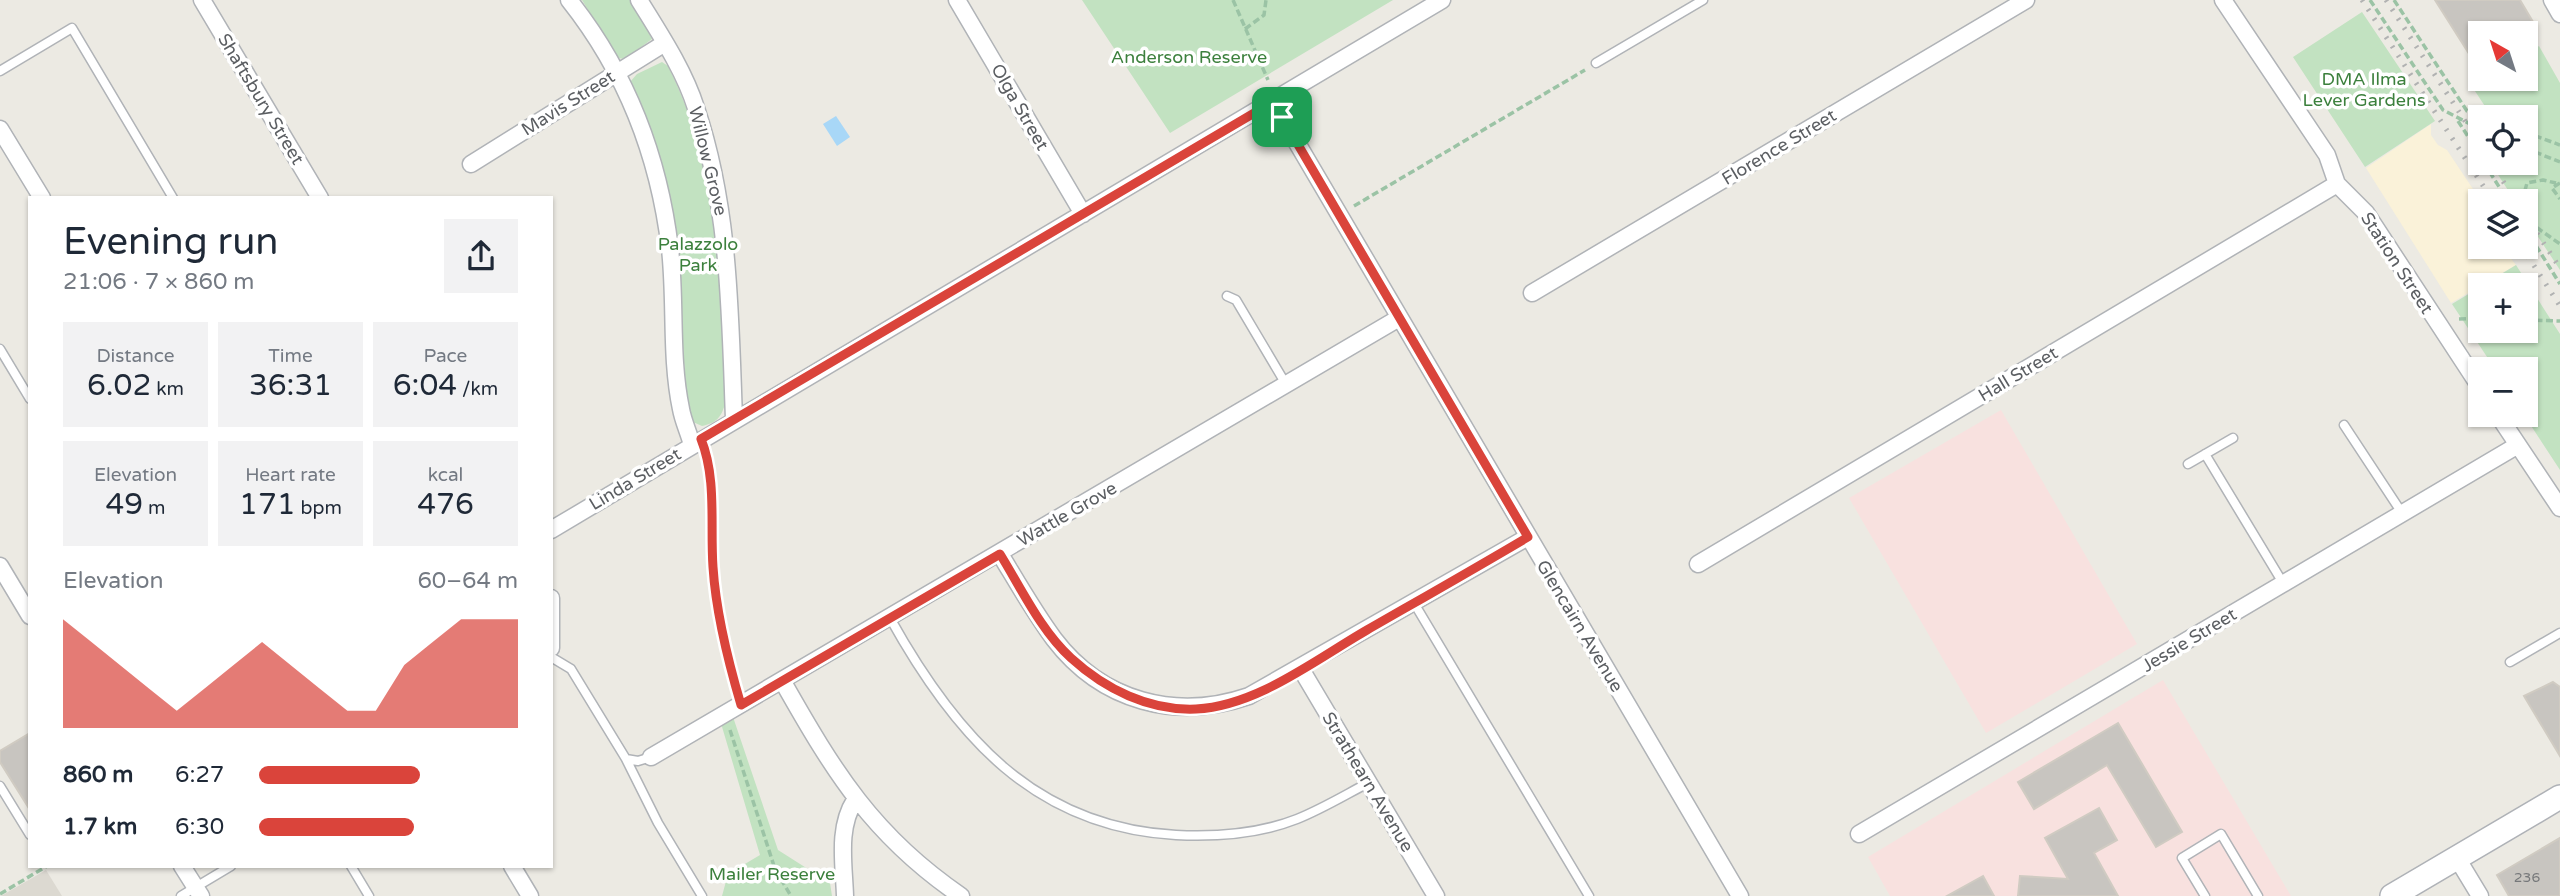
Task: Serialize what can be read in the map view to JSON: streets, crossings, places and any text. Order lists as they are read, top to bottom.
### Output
{
  "streets": {
    "street": [
      "Shaftsbury Street",
      "Mavis Street",
      "Olga Street",
      "Florence Street",
      "Willow Grove",
      "Station Street",
      "Hall Street",
      "Linda Street",
      "Wattle Grove",
      "Glencairn Avenue",
      "Jessie Street",
      "Strathearn Avenue"
    ]
  },
  "crossings": [
    ["Mavis Street", "Willow Grove"],
    ["Olga Street", "Linda Street"],
    ["Willow Grove", "Linda Street"],
    ["Station Street", "Hall Street"],
    ["Linda Street", "Glencairn Avenue"],
    ["Wattle Grove", "Glencairn Avenue"]
  ],
  "parks": [
    "Anderson Reserve",
    "DMA Ilma Lever Gardens",
    "Palazzolo Park",
    "Mailer Reserve"
  ],
  "house_numbers": ["236"],
  "north": "top left",
  "page": {
    "map_buttons": ["+", "−"],
    "heading": ["Evening run", "21:06 · 7 × 860 m"],
    "stats": [
      ["Distance", "6.02 km"],
      ["Time", "36:31"],
      ["Pace", "6:04 /km"],
      ["Elevation", "49 m"],
      ["Heart rate", "171 bpm"],
      ["kcal", "476"]
    ],
    "chart": ["Elevation", "60–64 m"],
    "list": [
      {
        "name": "860 m",
        "note": "6:27"
      },
      {
        "name": "1.7 km",
        "note": "6:30"
      }
    ]
  }
}
